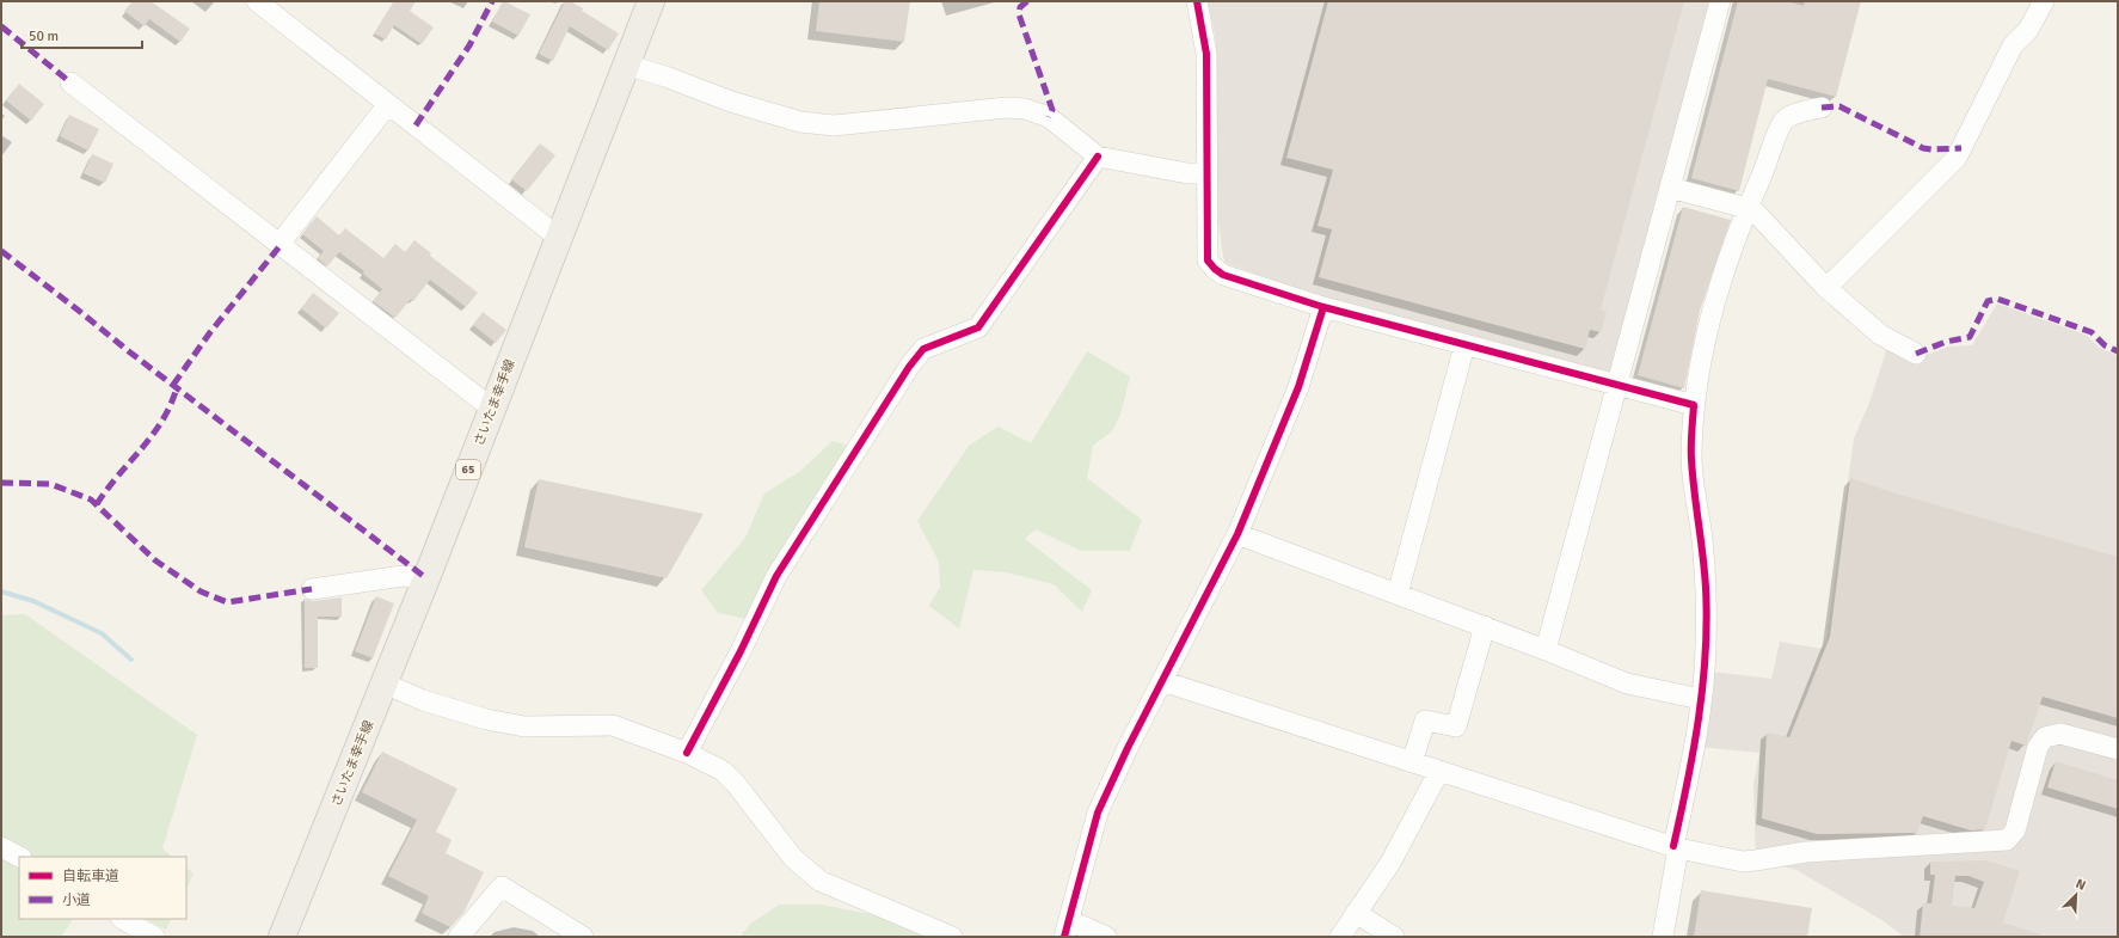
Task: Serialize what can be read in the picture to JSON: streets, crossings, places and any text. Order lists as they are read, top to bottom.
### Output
{
  "streets": {
    "main road": ["さいたま幸手線", "65"]
  },
  "legend": ["自転車道", "小道"],
  "scale_bar": "50 m",
  "north": "top right"
}
